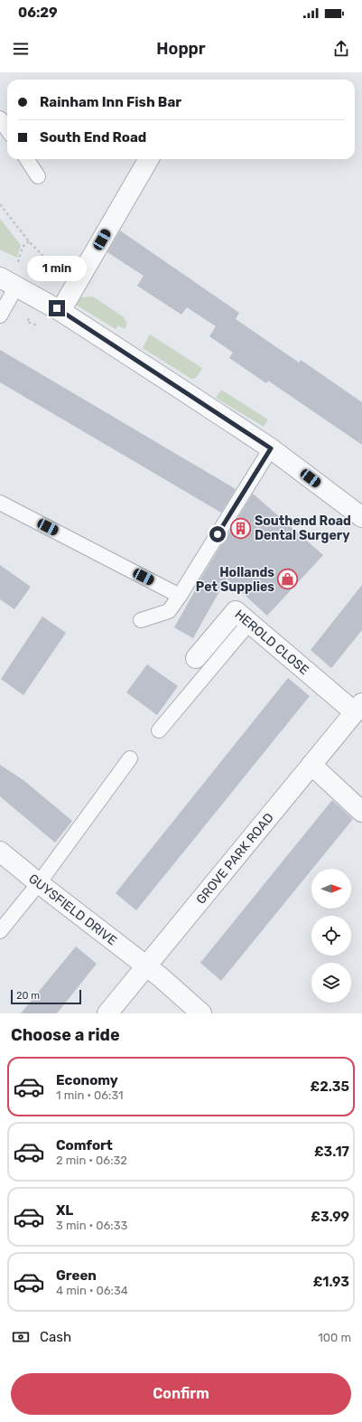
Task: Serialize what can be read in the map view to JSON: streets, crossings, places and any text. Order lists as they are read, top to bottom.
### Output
{
  "streets": {
    "street": ["HEROLD CLOSE", "GROVE PARK ROAD", "GUYSFIELD DRIVE"]
  },
  "crossings": [
    ["HEROLD CLOSE", "GROVE PARK ROAD"],
    ["GROVE PARK ROAD", "GUYSFIELD DRIVE"]
  ],
  "places": {
    "building": ["Southend Road Dental Surgery"],
    "shop": ["Hollands Pet Supplies"]
  },
  "scale_bar": "20 m",
  "north": "right",
  "page": {
    "status": "06:29",
    "header": "Hoppr",
    "banner": ["Rainham Inn Fish Bar", "South End Road"],
    "bubble": "1 min",
    "scale": "20 m",
    "heading": "Choose a ride",
    "list": [
      {
        "name": "Economy",
        "note": "1 min · 06:31",
        "value": "£2.35"
      },
      {
        "name": "Comfort",
        "note": "2 min · 06:32",
        "value": "£3.17"
      },
      {
        "name": "XL",
        "note": "3 min · 06:33",
        "value": "£3.99"
      },
      {
        "name": "Green",
        "note": "4 min · 06:34",
        "value": "£1.93"
      }
    ],
    "pay": ["Cash", "100 m"],
    "buttons": "Confirm"
  }
}
